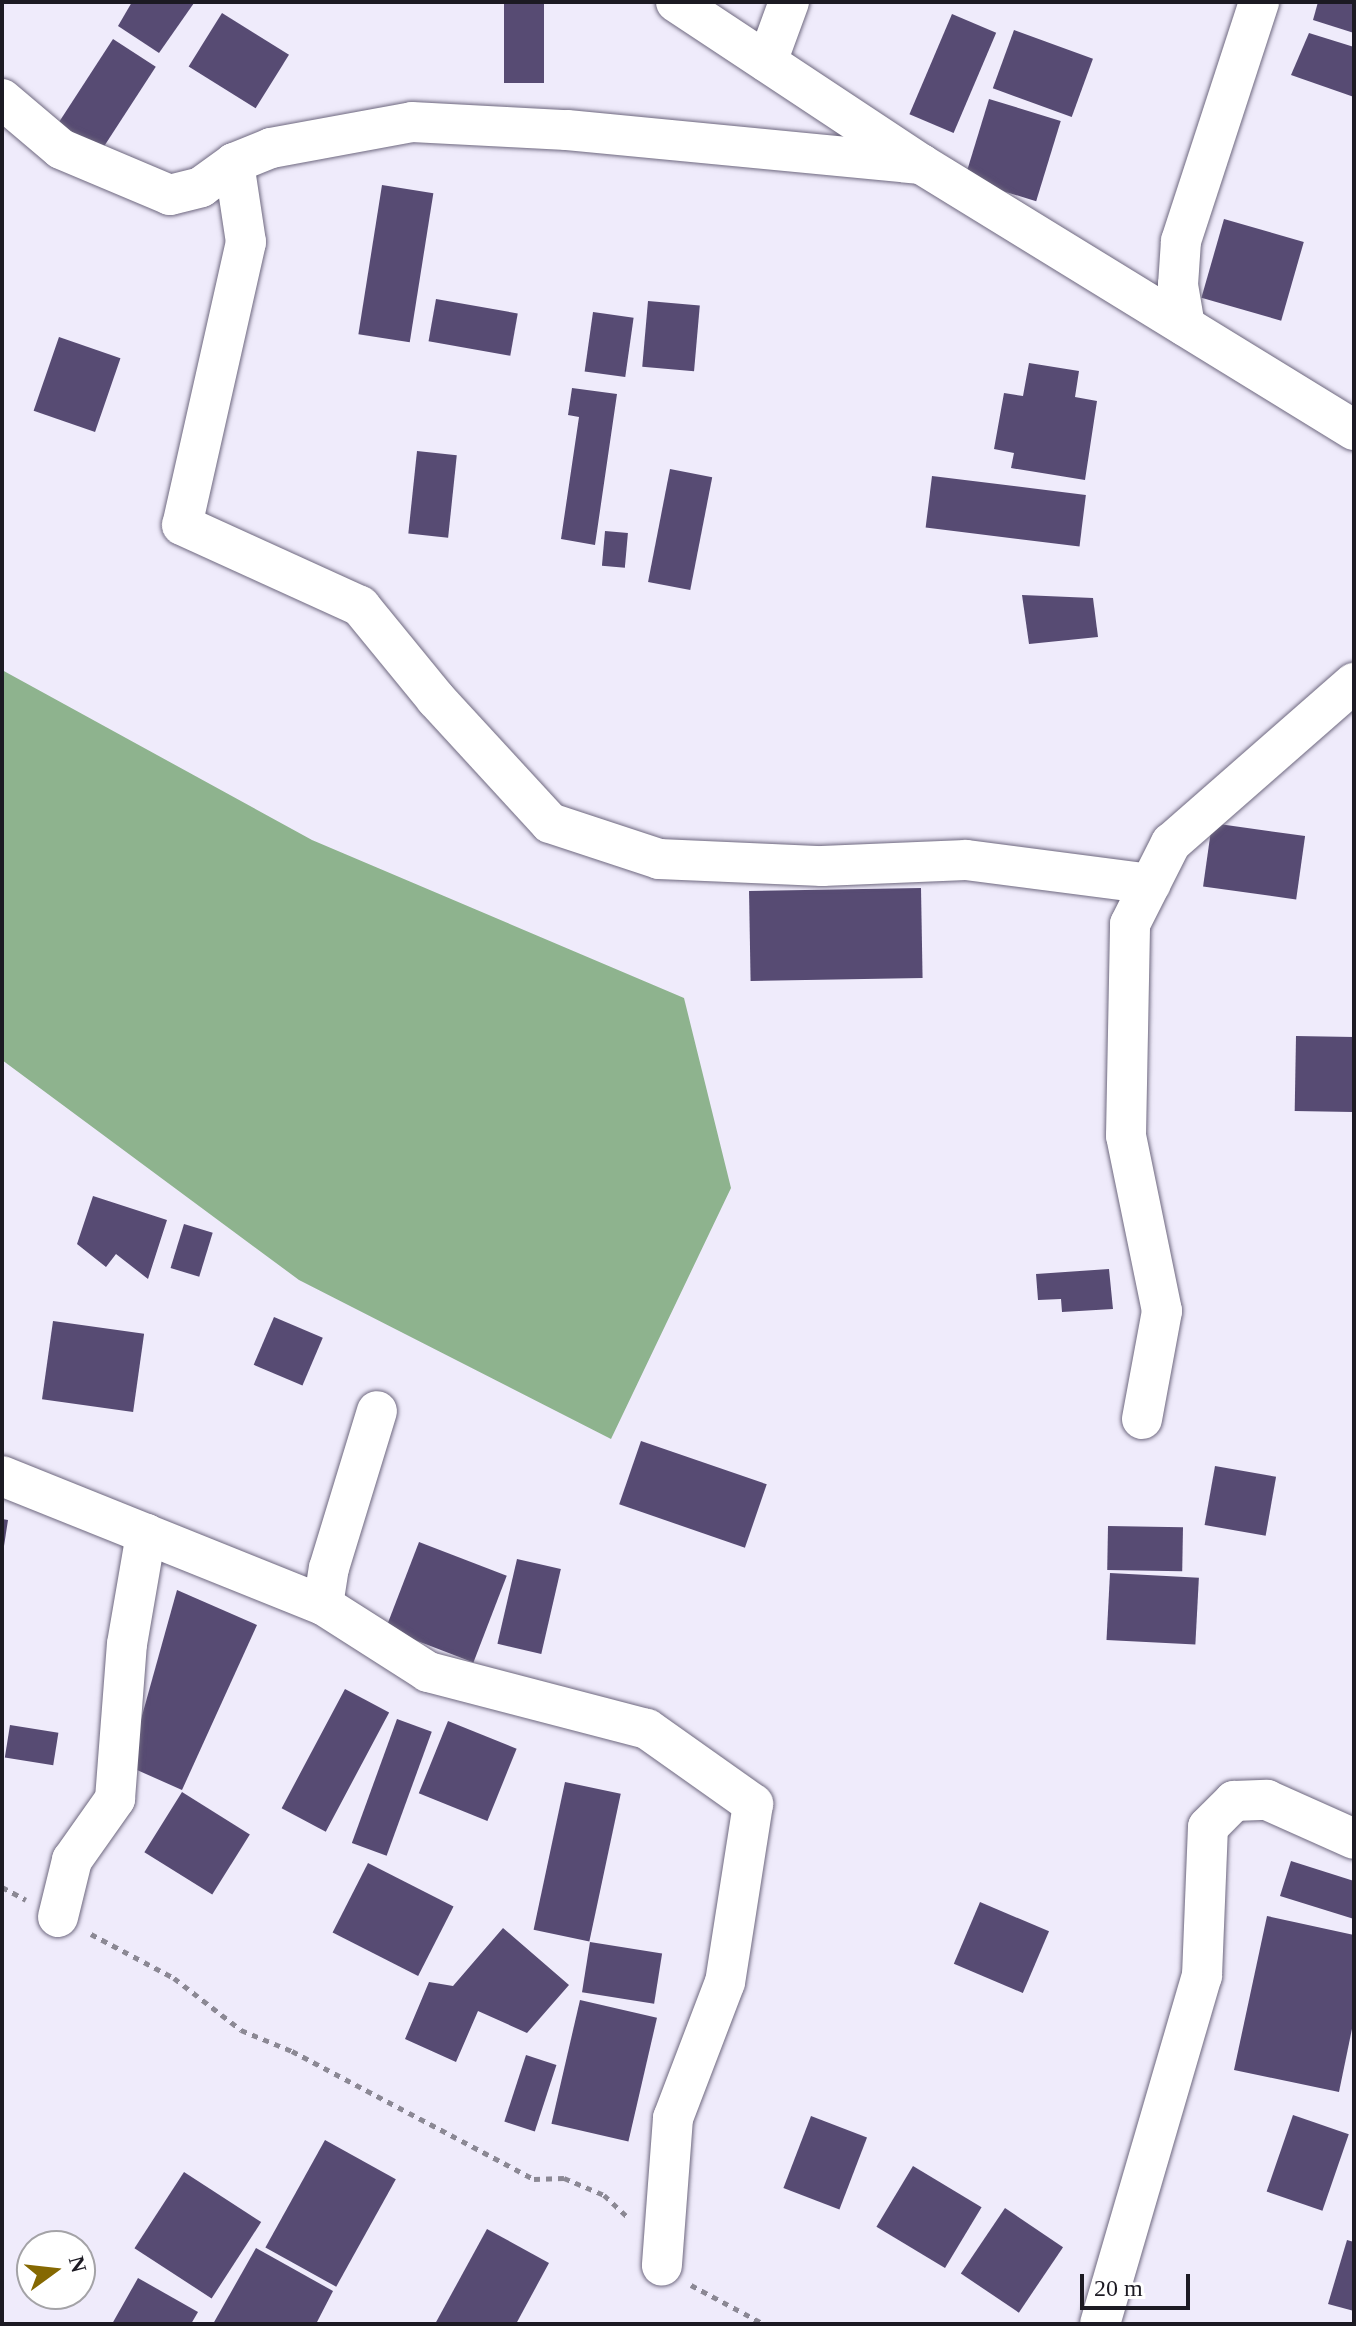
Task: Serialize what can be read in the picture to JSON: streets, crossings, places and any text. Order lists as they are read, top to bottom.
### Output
{
  "scale_bar": "20 m",
  "north": "right"
}
